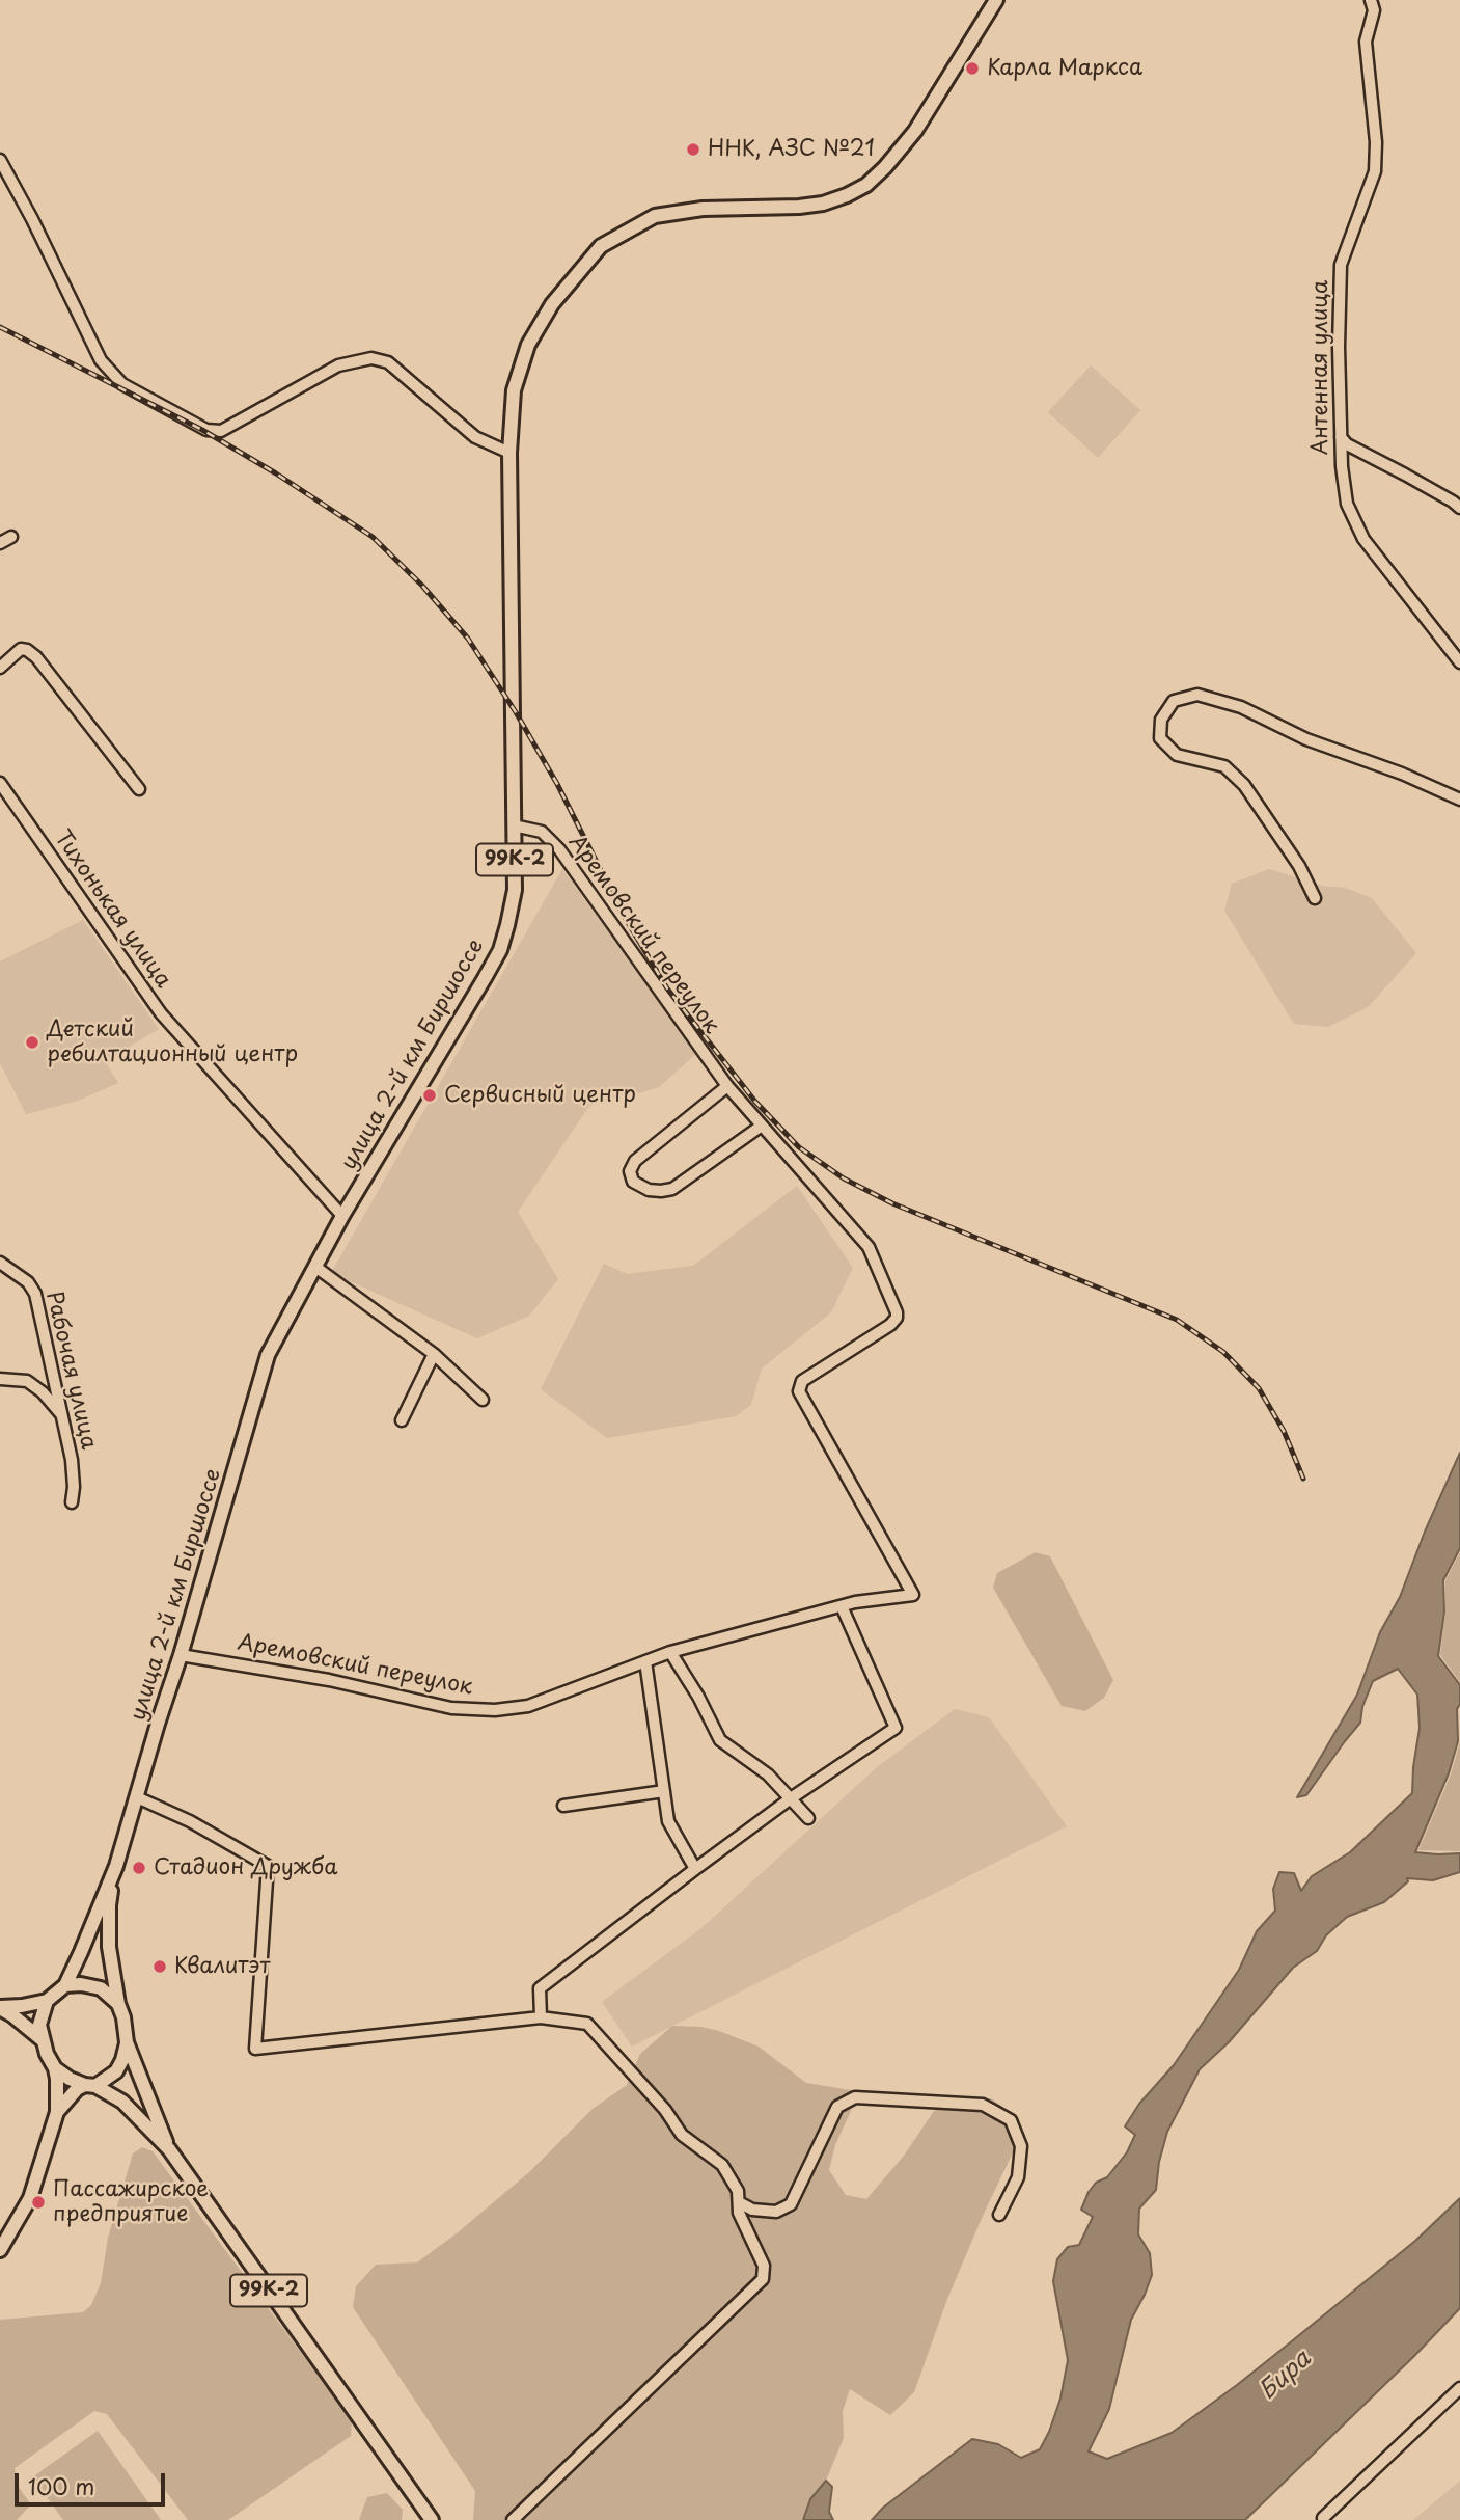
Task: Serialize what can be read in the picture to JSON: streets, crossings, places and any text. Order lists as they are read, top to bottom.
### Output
{
  "streets": {
    "main road": ["99К-2", "улица 2-й км Биршоссе"],
    "street": [
      "Антенная улица",
      "Тихонькая улица",
      "Аремовский переулок",
      "Рабочая улица"
    ]
  },
  "crossings": [
    ["99К-2", "улица 2-й км Биршоссе"],
    ["Тихонькая улица", "улица 2-й км Биршоссе"],
    ["Аремовский переулок", "улица 2-й км Биршоссе"]
  ],
  "water": ["Бира"],
  "places": [
    "Карла Маркса",
    "ННК, АЗС №21",
    "Детский ребилтационный центр",
    "Сервисный центр",
    "Стадион Дружба",
    "Квалитэт",
    "Пассажирское предприятие"
  ],
  "scale_bar": "100 m"
}
